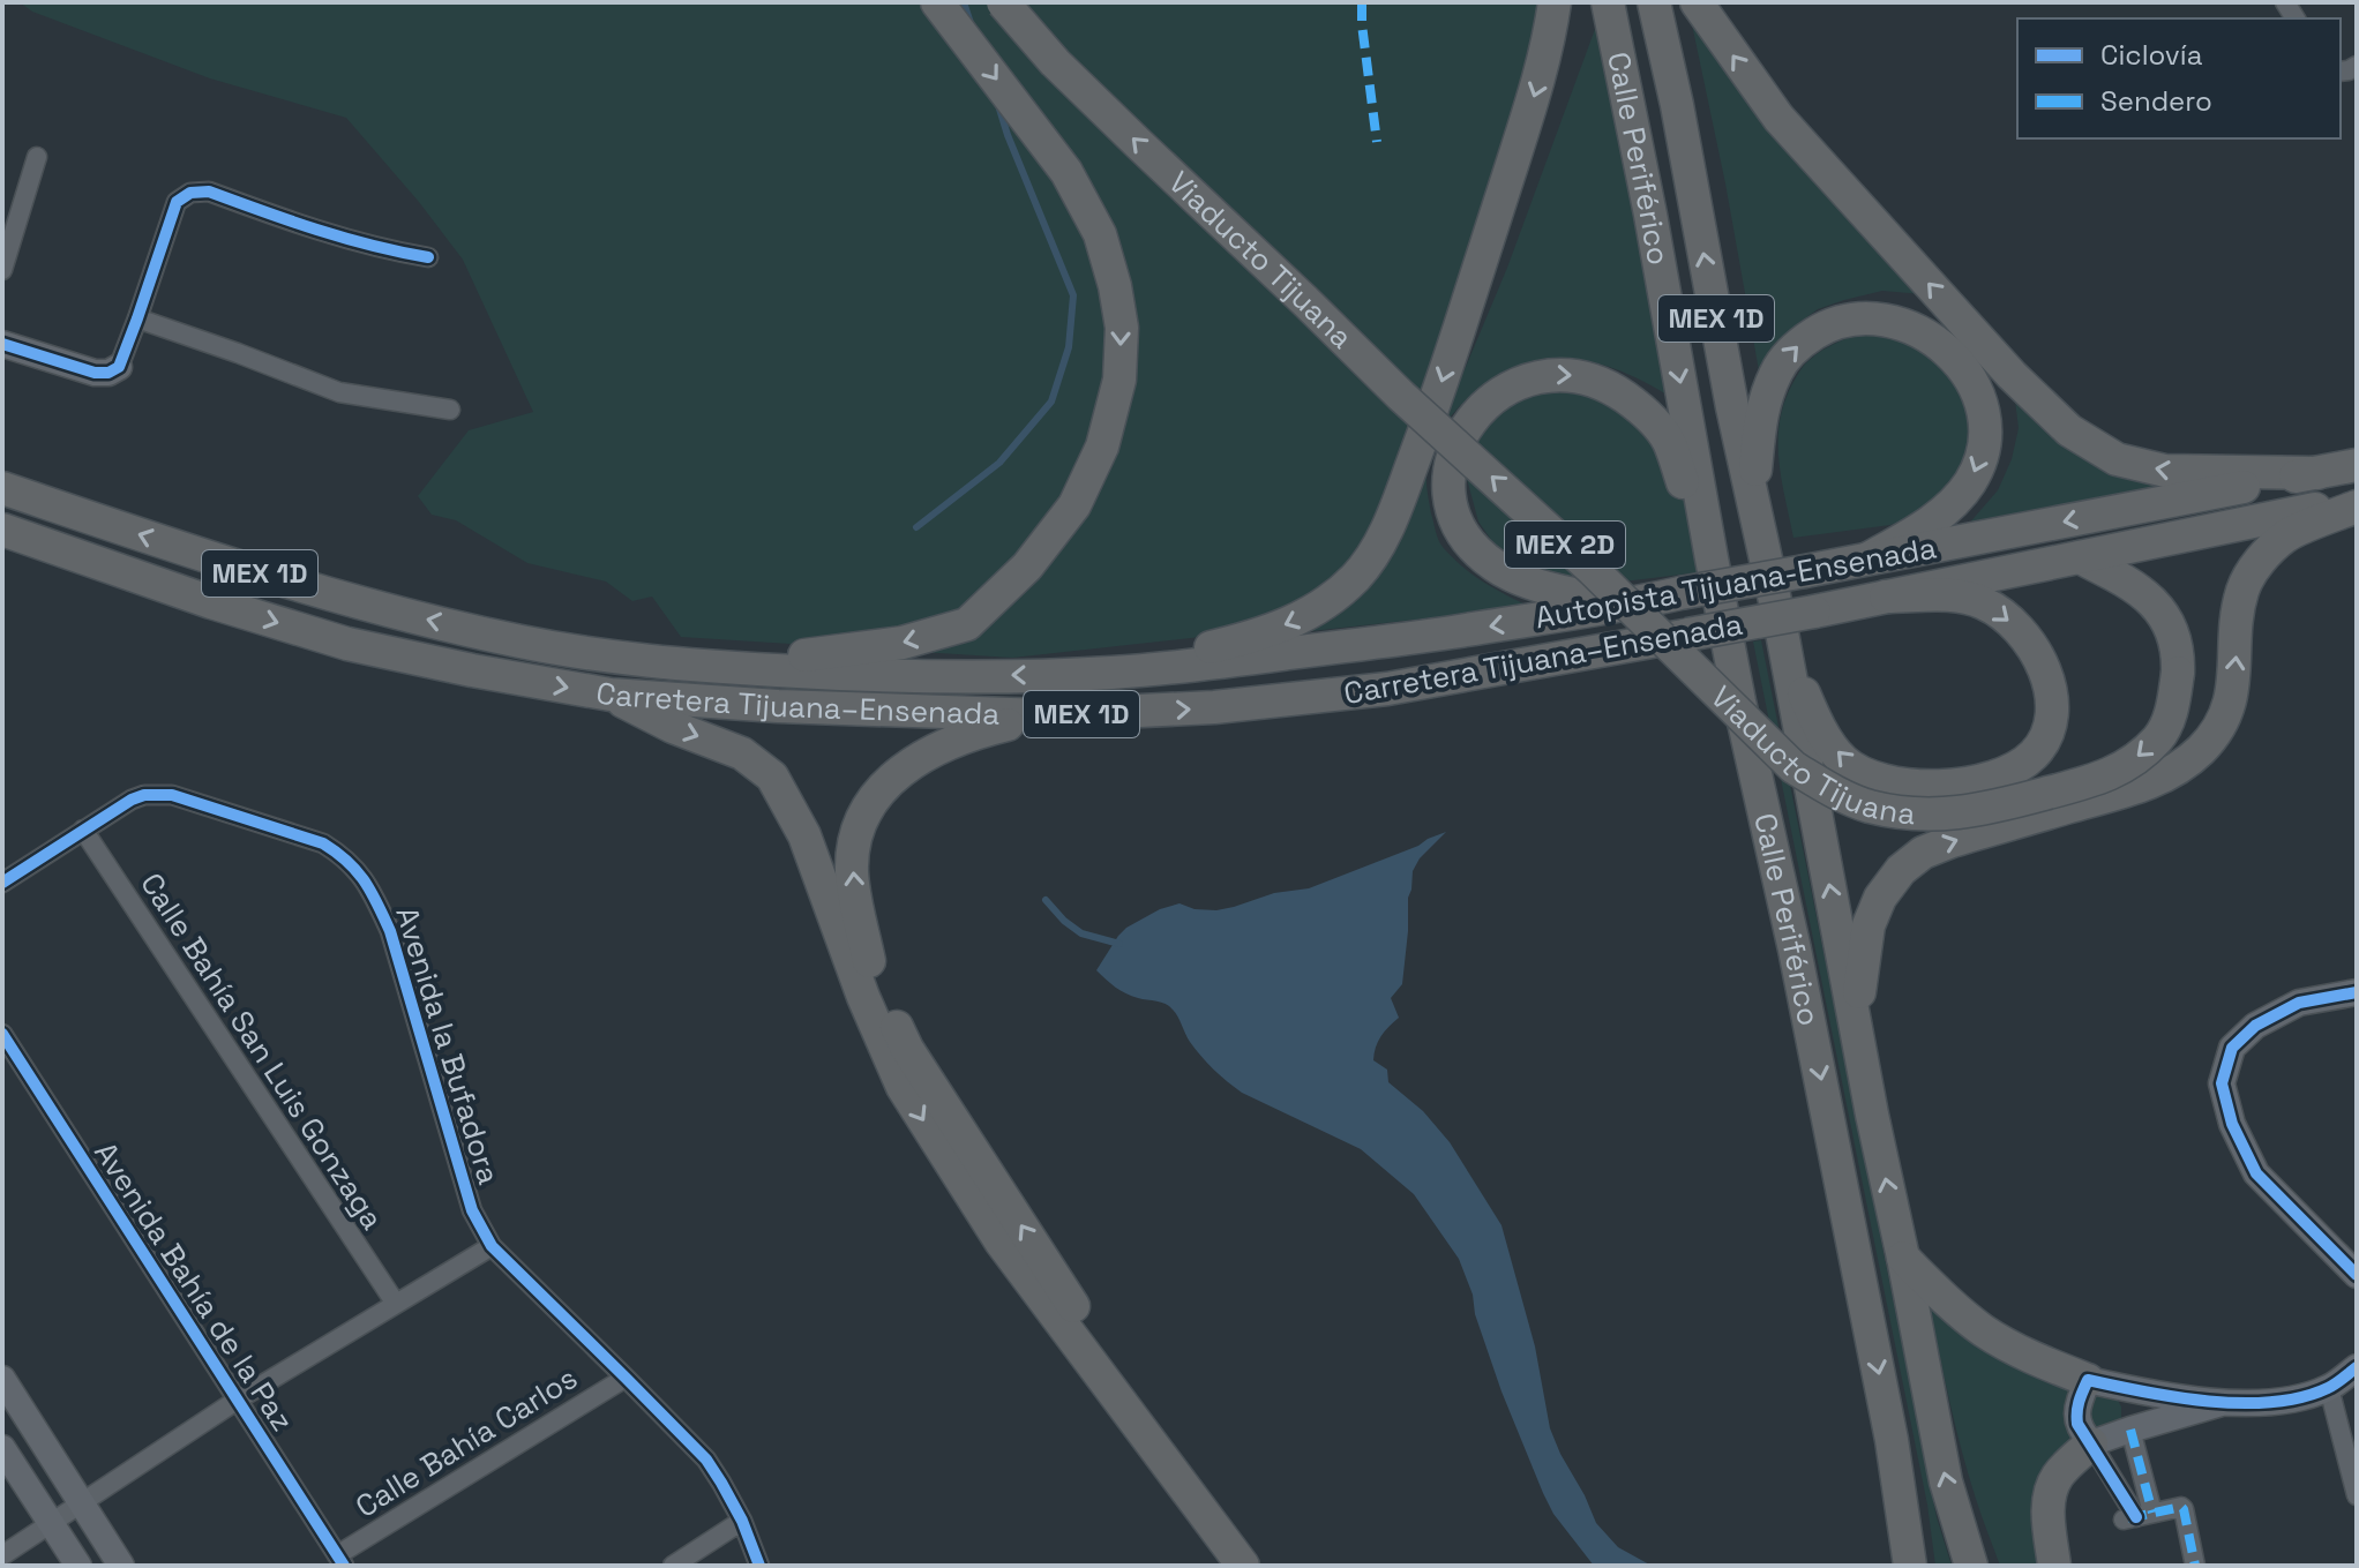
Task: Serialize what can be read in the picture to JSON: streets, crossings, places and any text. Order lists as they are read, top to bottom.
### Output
{
  "streets": {
    "highway": [
      "Calle Periférico",
      "Viaducto Tijuana",
      "MEX 1D",
      "MEX 2D",
      "Autopista Tijuana-Ensenada",
      "Carretera Tijuana–Ensenada"
    ],
    "street": [
      "Avenida la Bufadora",
      "Calle Bahía San Luis Gonzaga",
      "Avenida Bahía de la Paz",
      "Calle Bahía Carlos"
    ]
  },
  "crossings": [
    ["Calle Periférico", "MEX 1D"],
    ["Viaducto Tijuana", "Autopista Tijuana-Ensenada"],
    ["MEX 1D", "Autopista Tijuana-Ensenada"],
    ["MEX 1D", "Carretera Tijuana–Ensenada"],
    ["Autopista Tijuana-Ensenada", "Carretera Tijuana–Ensenada"],
    ["Avenida la Bufadora", "Calle Bahía San Luis Gonzaga"],
    ["Avenida la Bufadora", "Calle Bahía Carlos"],
    ["Avenida Bahía de la Paz", "Calle Bahía Carlos"]
  ],
  "legend": ["Ciclovía", "Sendero"]
}
